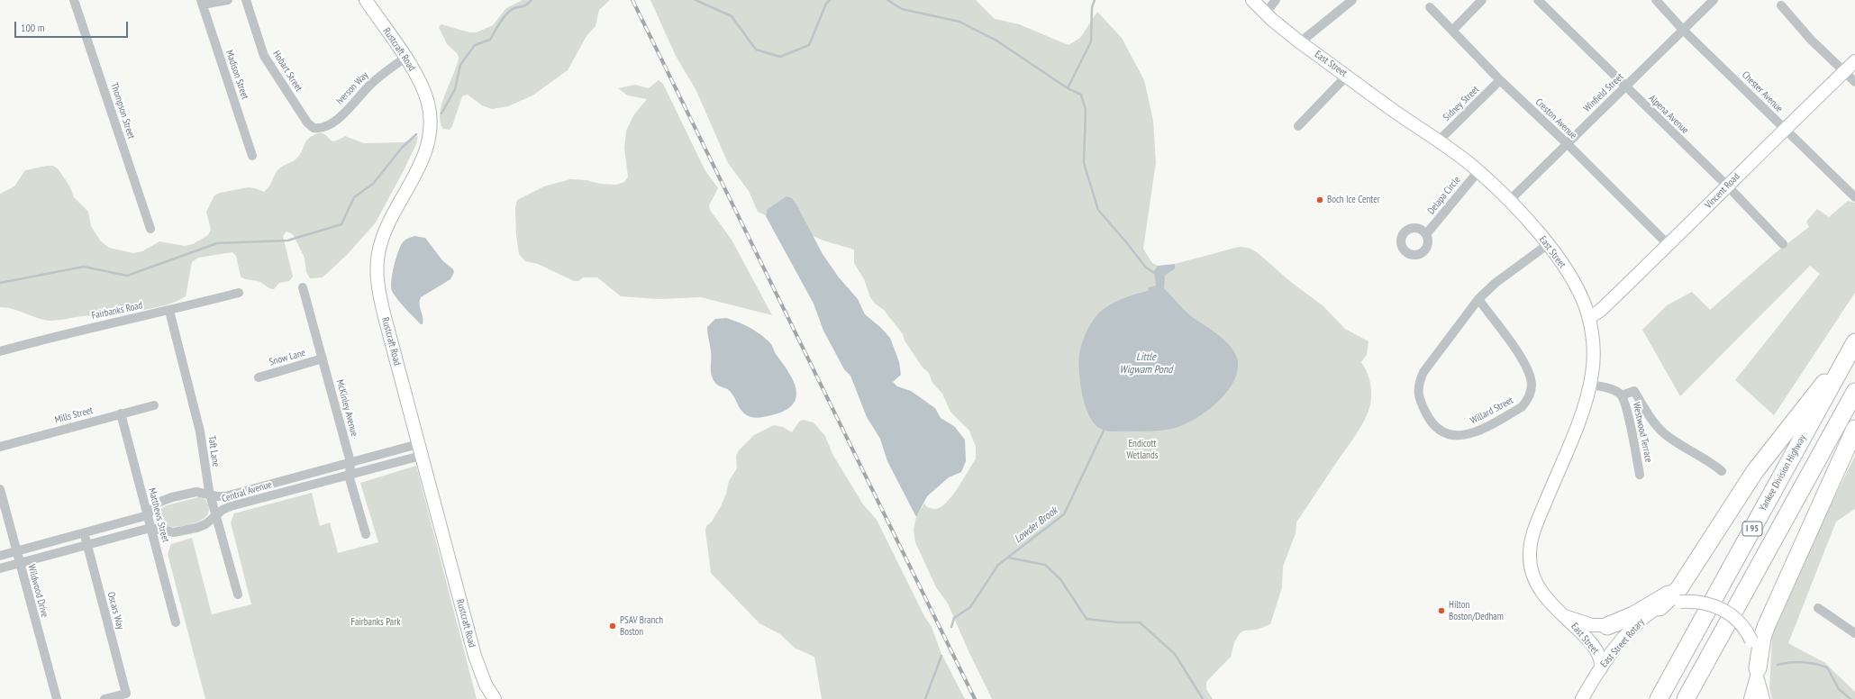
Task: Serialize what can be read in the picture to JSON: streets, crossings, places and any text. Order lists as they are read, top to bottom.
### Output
{
  "streets": {
    "highway": ["Yankee Division Highway", "I 95"],
    "main road": [
      "Rustcraft Road",
      "East Street",
      "Vincent Road",
      "East Street Rotary"
    ],
    "street": [
      "Hobart Street",
      "Madison Street",
      "Iverson Way",
      "Chester Avenue",
      "Winfield Street",
      "Sidney Street",
      "Thompson Street",
      "Alpena Avenue",
      "Creston Avenue",
      "Delapa Circle",
      "Fairbanks Road",
      "Snow Lane",
      "McKinley Avenue",
      "Willard Street",
      "Mills Street",
      "Westwood Terrace",
      "Taft Lane",
      "Central Avenue",
      "Matthews Street",
      "Wildwood Drive",
      "Oscars Way"
    ]
  },
  "crossings": [
    ["Rustcraft Road", "Iverson Way"],
    ["Rustcraft Road", "Central Avenue"],
    ["East Street", "Winfield Street"],
    ["East Street", "Sidney Street"],
    ["East Street", "Vincent Road"],
    ["East Street", "Delapa Circle"],
    ["East Street", "Willard Street"],
    ["East Street", "Westwood Terrace"],
    ["East Street", "East Street Rotary"],
    ["Hobart Street", "Iverson Way"],
    ["Chester Avenue", "Winfield Street"],
    ["Chester Avenue", "Vincent Road"],
    ["Winfield Street", "Alpena Avenue"],
    ["Winfield Street", "Creston Avenue"],
    ["Sidney Street", "Creston Avenue"],
    ["Alpena Avenue", "Vincent Road"],
    ["Creston Avenue", "Vincent Road"],
    ["Fairbanks Road", "Taft Lane"],
    ["Snow Lane", "McKinley Avenue"],
    ["McKinley Avenue", "Central Avenue"],
    ["Mills Street", "Matthews Street"],
    ["Taft Lane", "Central Avenue"],
    ["Central Avenue", "Matthews Street"],
    ["Central Avenue", "Wildwood Drive"],
    ["Central Avenue", "Oscars Way"]
  ],
  "water": ["Little Wigwam Pond", "Lowder Brook"],
  "parks": ["Endicott Wetlands", "Fairbanks Park"],
  "places": ["Boch Ice Center", "Hilton Boston/Dedham", "PSAV Branch Boston"],
  "scale_bar": "100 m"
}
